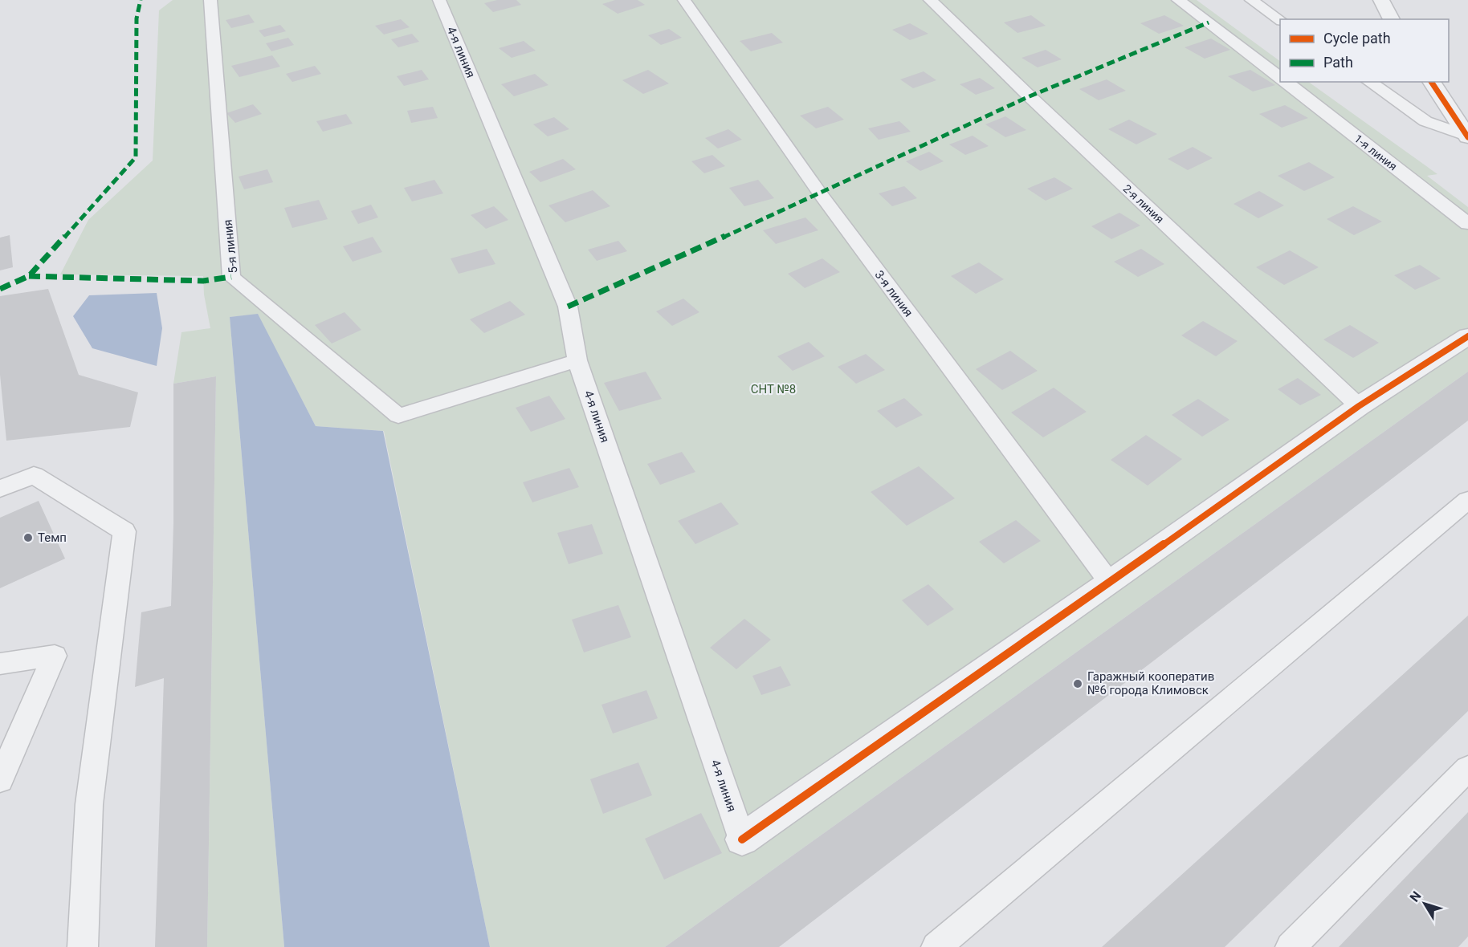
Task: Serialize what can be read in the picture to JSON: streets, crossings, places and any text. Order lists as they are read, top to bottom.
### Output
{
  "streets": {
    "lane": [
      "4-я линия",
      "1-я линия",
      "2-я линия",
      "5-я линия",
      "3-я линия"
    ]
  },
  "crossings": [
    ["4-я линия", "5-я линия"]
  ],
  "parks": ["СНТ №8"],
  "places": ["Темп", "Гаражный кооператив №6 города Климовск"],
  "legend": ["Cycle path", "Path"],
  "north": "top left"
}
